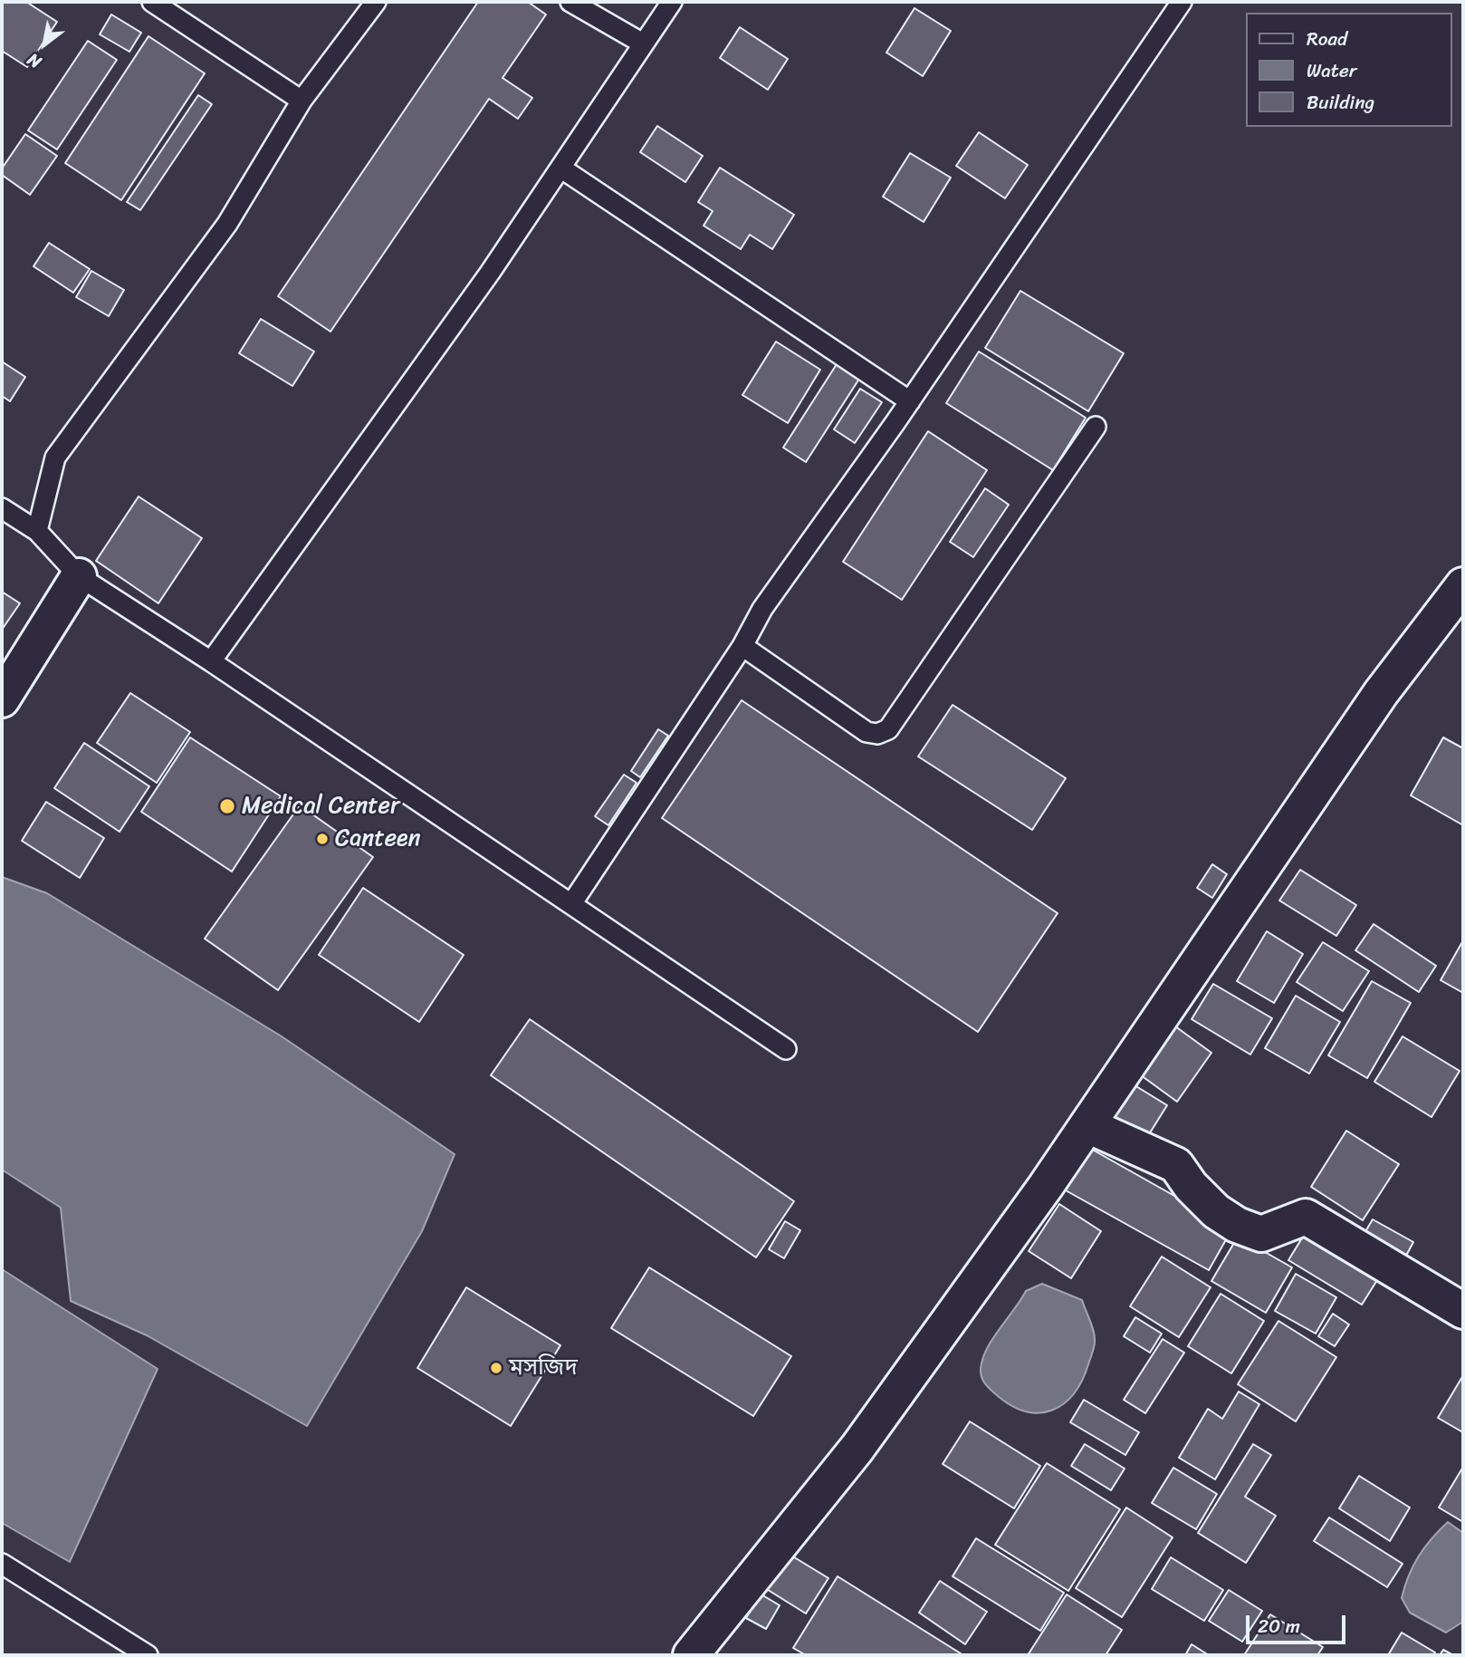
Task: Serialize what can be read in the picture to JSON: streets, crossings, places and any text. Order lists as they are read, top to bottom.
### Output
{
  "places": ["Medical Center", "Canteen", "মসজিদ"],
  "legend": ["Road", "Water", "Building"],
  "scale_bar": "20 m",
  "north": "bottom left"
}
